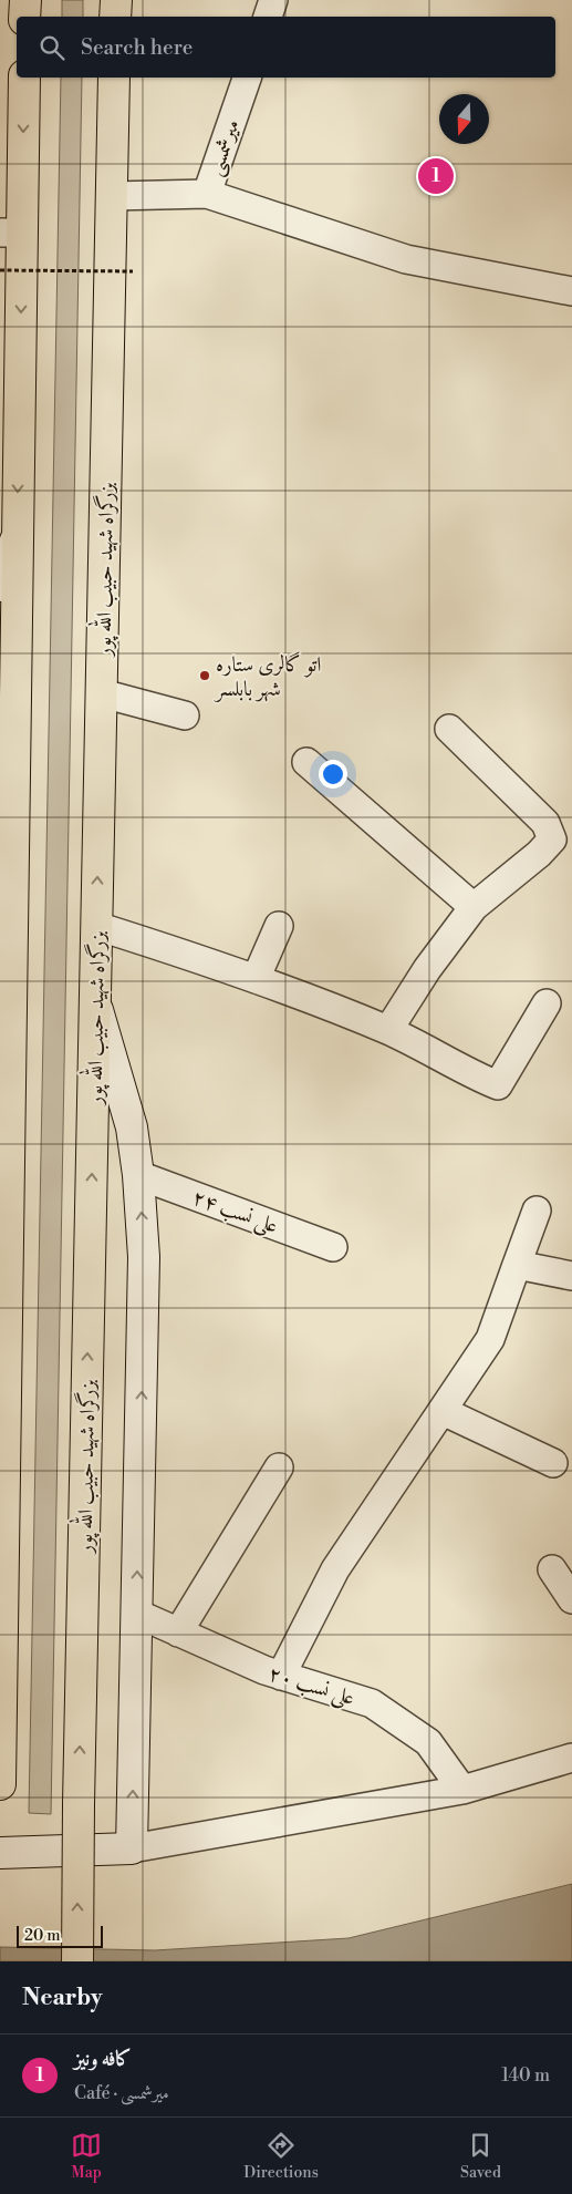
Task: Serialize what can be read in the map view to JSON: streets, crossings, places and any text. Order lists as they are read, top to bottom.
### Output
{
  "streets": {
    "highway": ["بزرگراه شهید حبیب الله پور"],
    "street": ["میرشمسی", "علی نسب ۲۴", "علی نسب ۲۰"]
  },
  "crossings": [
    ["میرشمسی", "بزرگراه شهید حبیب الله پور"]
  ],
  "places": ["اتو گالری ستاره شهر بابلسر"],
  "scale_bar": "20 m",
  "north": "bottom",
  "page": {
    "search": "Search here",
    "pins": "1",
    "scale": "20 m",
    "heading": "Nearby",
    "list": [
      {
        "mark": "1",
        "name": "کافه ونیز",
        "note": "Café · میرشمسی",
        "value": "140 m"
      }
    ],
    "nav": ["Map", "Directions", "Saved"]
  }
}
